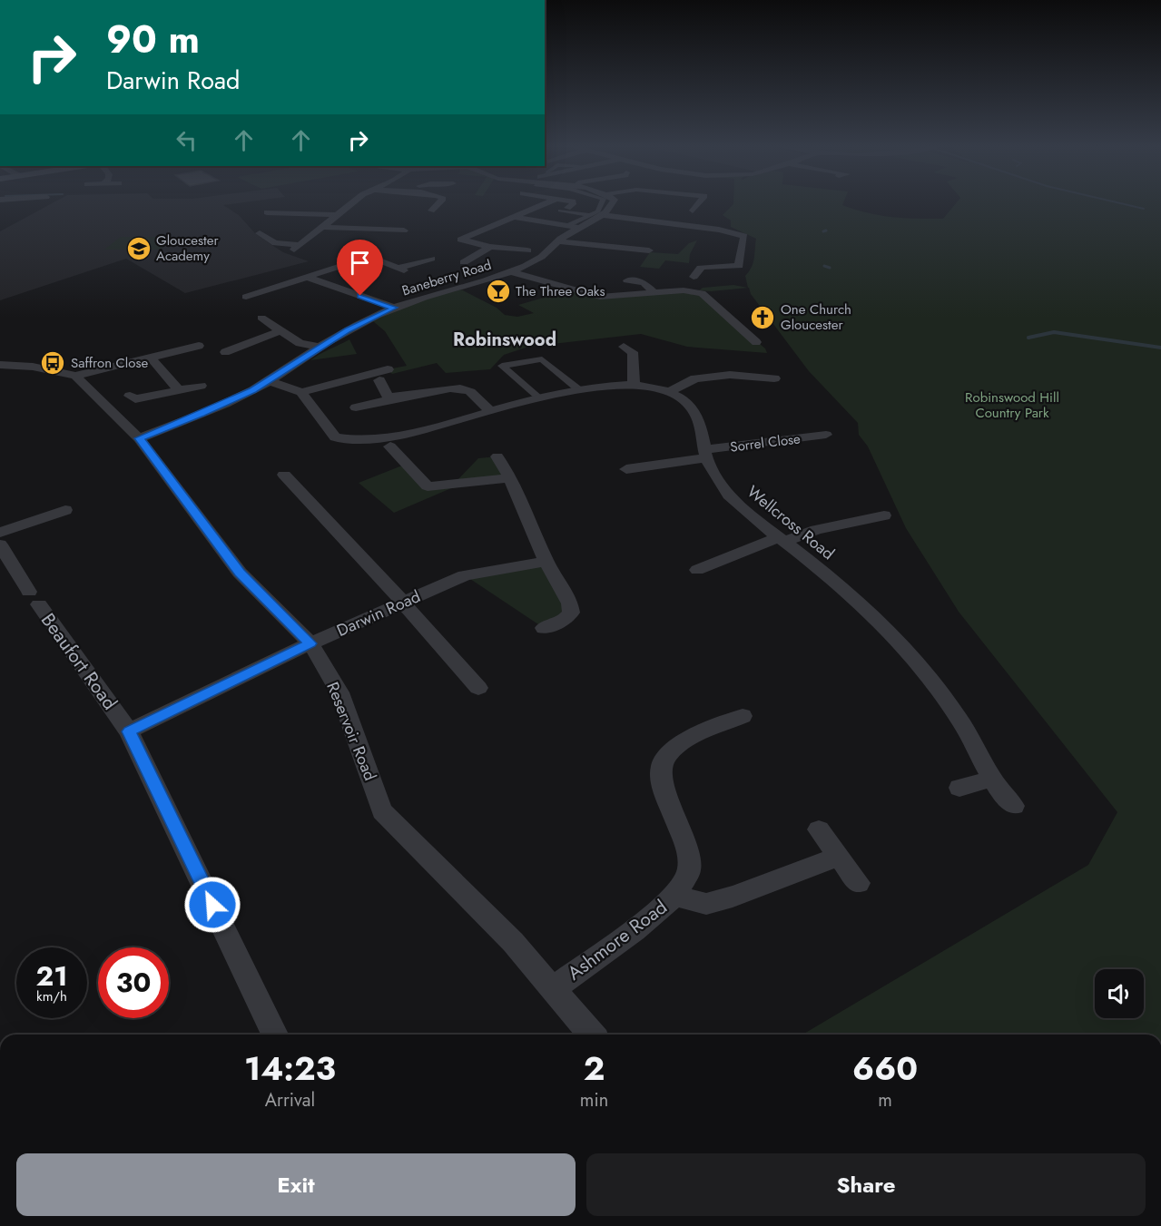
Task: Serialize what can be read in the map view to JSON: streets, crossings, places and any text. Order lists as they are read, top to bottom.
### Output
{
  "streets": {
    "street": [
      "Baneberry Road",
      "Sorrel Close",
      "Wellcross Road",
      "Darwin Road",
      "Beaufort Road",
      "Reservoir Road",
      "Ashmore Road"
    ]
  },
  "crossings": [
    ["Baneberry Road", "Reservoir Road"],
    ["Sorrel Close", "Wellcross Road"],
    ["Darwin Road", "Beaufort Road"],
    ["Darwin Road", "Reservoir Road"],
    ["Reservoir Road", "Ashmore Road"]
  ],
  "districts": ["Robinswood"],
  "parks": ["Robinswood Hill Country Park"],
  "places": {
    "school or university": ["Gloucester Academy"],
    "bar": ["The Three Oaks"],
    "church": ["One Church Gloucester"],
    "bus stop": ["Saffron Close"]
  },
  "page": {
    "turn": ["90 m", "Darwin Road"],
    "speed": "21 km/h",
    "limit": "30",
    "eta": [
      "14:23",
      "Arrival",
      "2",
      "min",
      "660",
      "m"
    ],
    "buttons": ["Exit", "Share"]
  }
}
